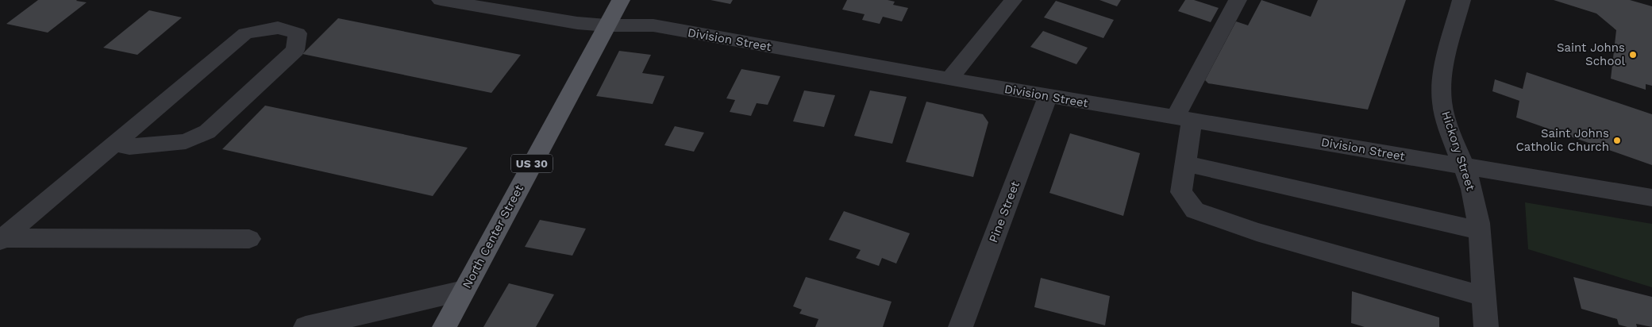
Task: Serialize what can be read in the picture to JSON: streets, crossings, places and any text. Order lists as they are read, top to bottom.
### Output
{
  "streets": {
    "main road": ["US 30", "North Center Street"],
    "street": ["Division Street", "Hickory Street", "Pine Street"]
  },
  "crossings": [
    ["Division Street", "Hickory Street"],
    ["Division Street", "Pine Street"],
    ["Division Street", "North Center Street"]
  ],
  "places": ["Saint Johns School", "Saint Johns Catholic Church"]
}
